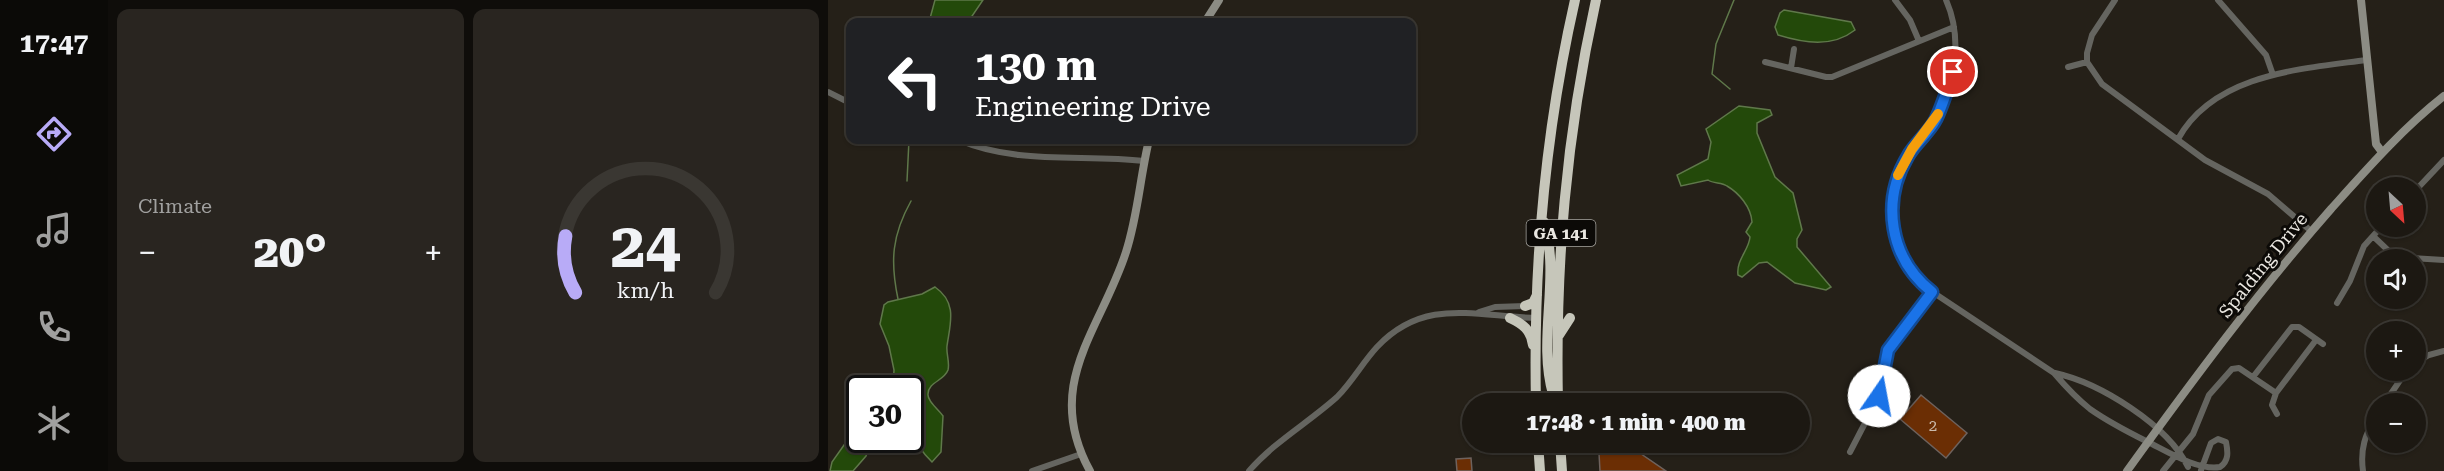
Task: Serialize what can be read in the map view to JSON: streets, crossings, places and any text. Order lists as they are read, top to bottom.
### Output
{
  "streets": {
    "highway": ["GA 141"],
    "street": ["Spalding Drive"]
  },
  "house_numbers": ["2"],
  "north": "bottom right",
  "page": {
    "tabs": "17:47",
    "tile": "Climate",
    "turn": ["130 m", "Engineering Drive"],
    "map_buttons": ["+", "−"],
    "heat": ["−", "20°", "+"],
    "limit": "30",
    "trip": "17:48 · 1 min · 400 m",
    "gauge": ["24", "km/h"]
  }
}
